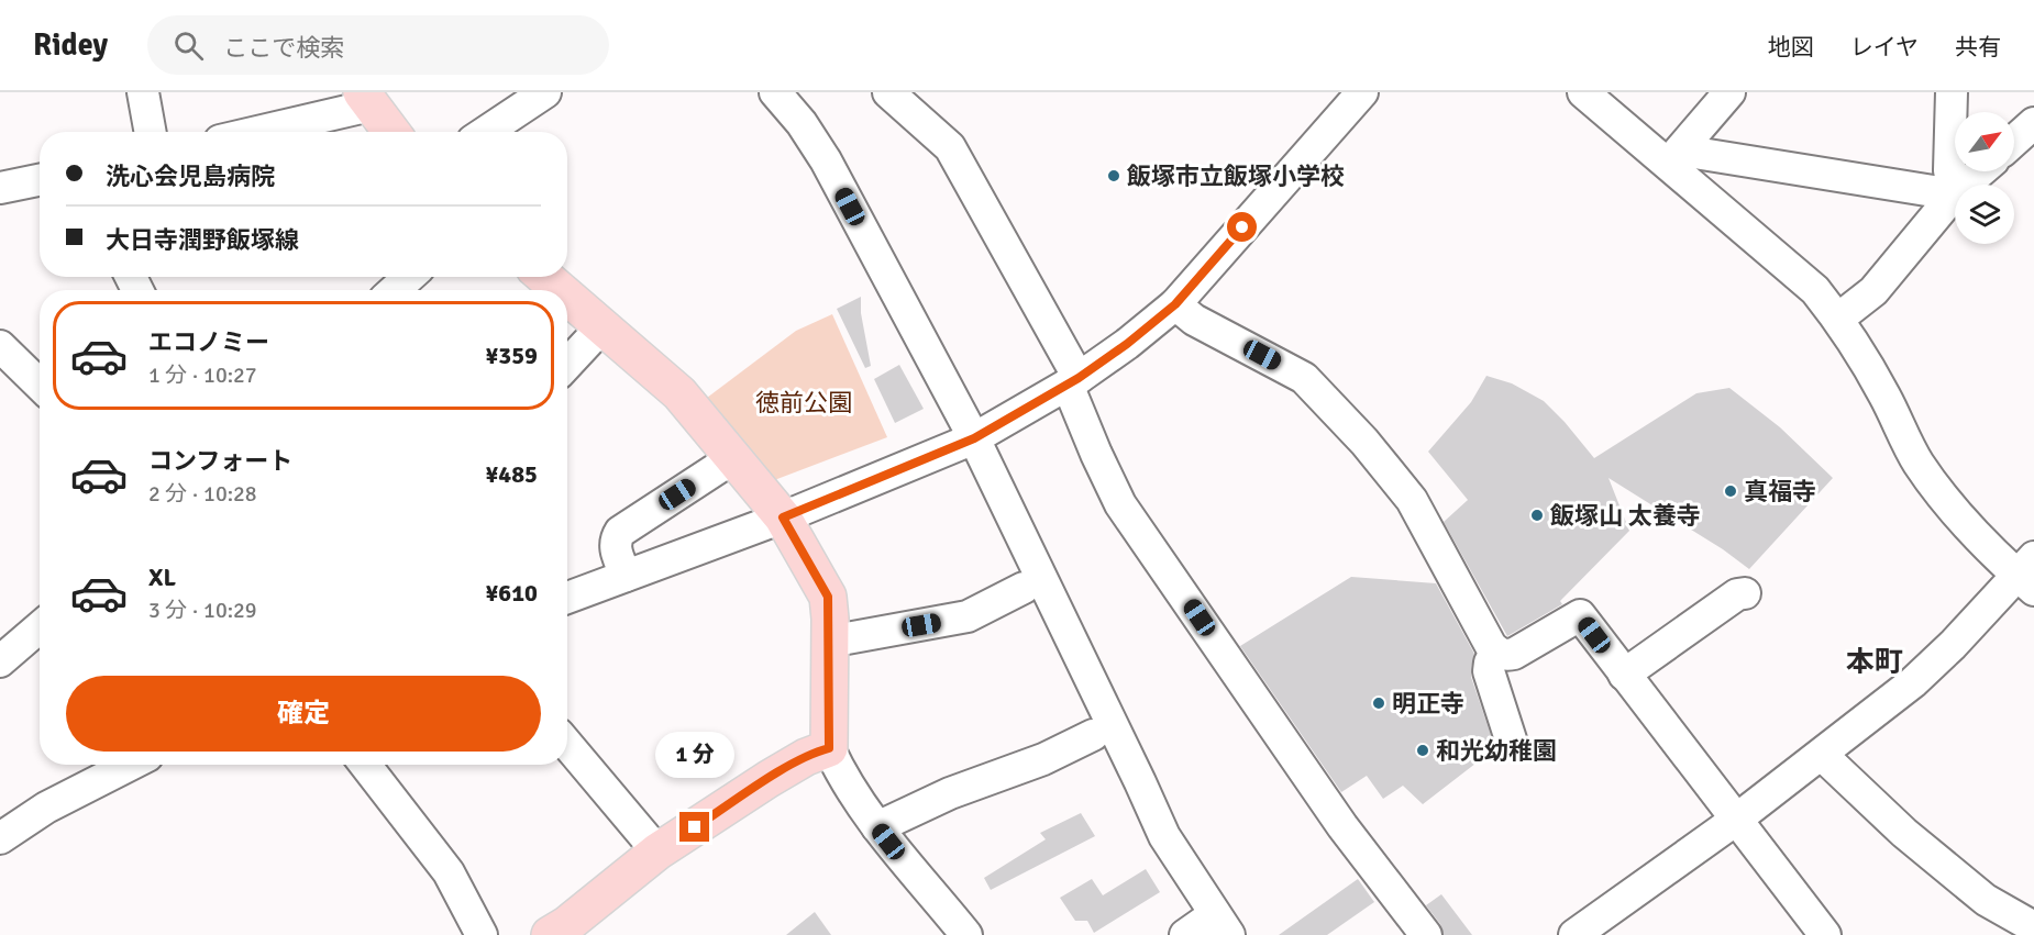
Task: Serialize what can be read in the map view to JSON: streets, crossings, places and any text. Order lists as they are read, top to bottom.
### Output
{
  "districts": ["本町"],
  "parks": ["徳前公園"],
  "places": [
    "飯塚市立飯塚小学校",
    "真福寺",
    "飯塚山 太養寺",
    "明正寺",
    "和光幼稚園"
  ],
  "north": "top right",
  "page": {
    "header": "Ridey",
    "search": "ここで検索",
    "nav": ["地図", "レイヤ", "共有"],
    "banner": ["洗心会児島病院", "大日寺潤野飯塚線"],
    "list": [
      {
        "name": "エコノミー",
        "note": "1 分 · 10:27",
        "value": "¥359"
      },
      {
        "name": "コンフォート",
        "note": "2 分 · 10:28",
        "value": "¥485"
      },
      {
        "name": "XL",
        "note": "3 分 · 10:29",
        "value": "¥610"
      }
    ],
    "buttons": "確定",
    "bubble": "1 分"
  }
}
